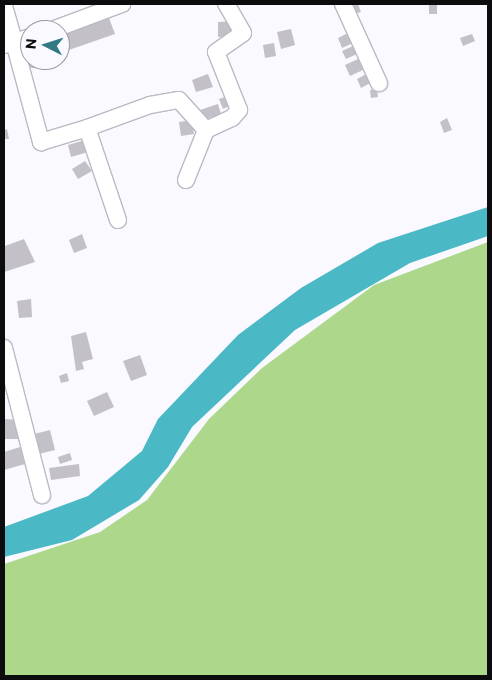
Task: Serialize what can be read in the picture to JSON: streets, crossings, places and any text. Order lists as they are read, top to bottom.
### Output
{
  "north": "left"
}
